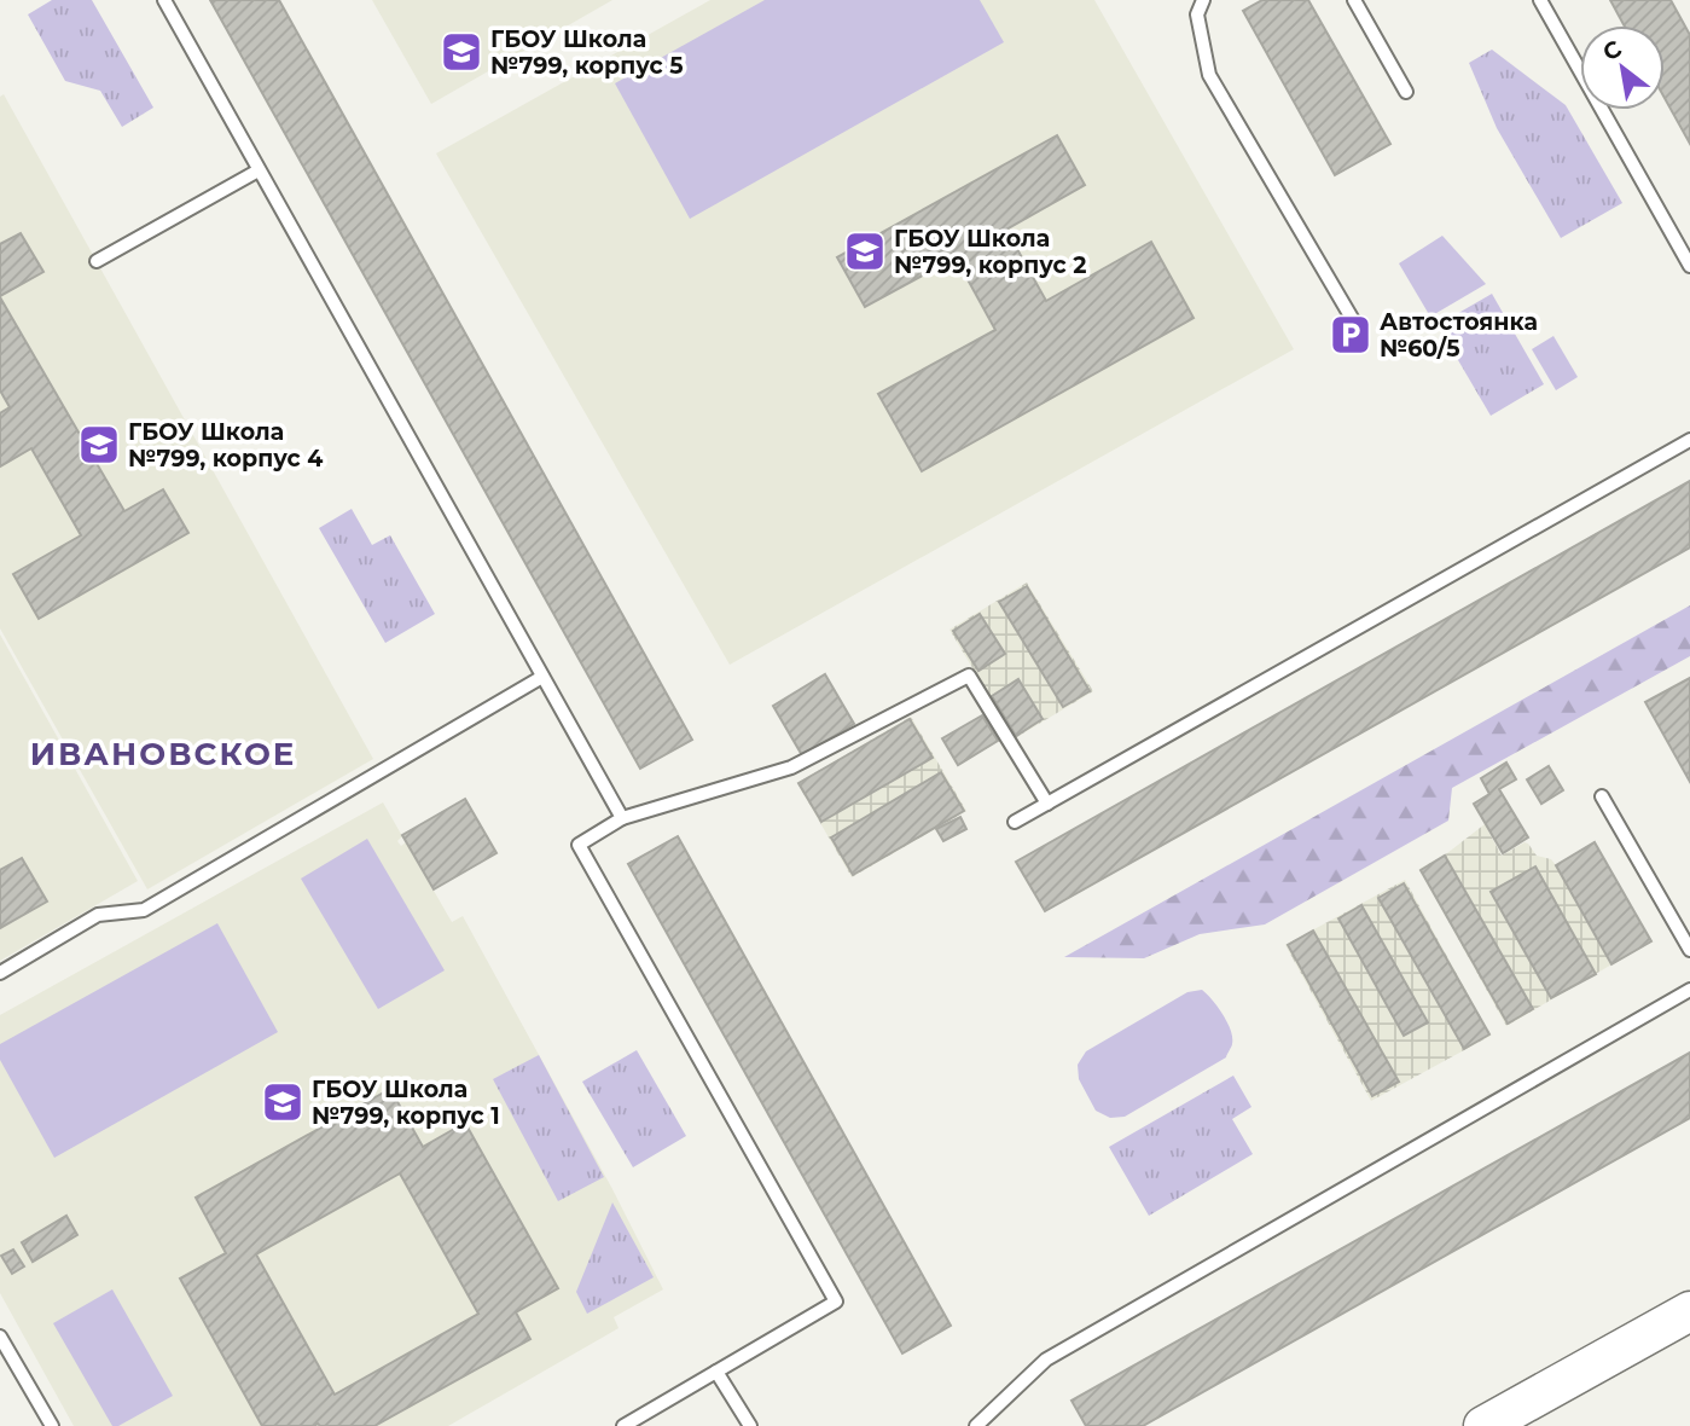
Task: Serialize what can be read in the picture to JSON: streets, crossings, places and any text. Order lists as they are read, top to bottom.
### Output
{
  "districts": ["ИВАНОВСКОЕ"],
  "places": {
    "school or university": [
      "ГБОУ Школа №799, корпус 5",
      "ГБОУ Школа №799, корпус 2",
      "ГБОУ Школа №799, корпус 4",
      "ГБОУ Школа №799, корпус 1"
    ],
    "parking": ["Автостоянка №60/5"]
  },
  "north": "top left"
}
